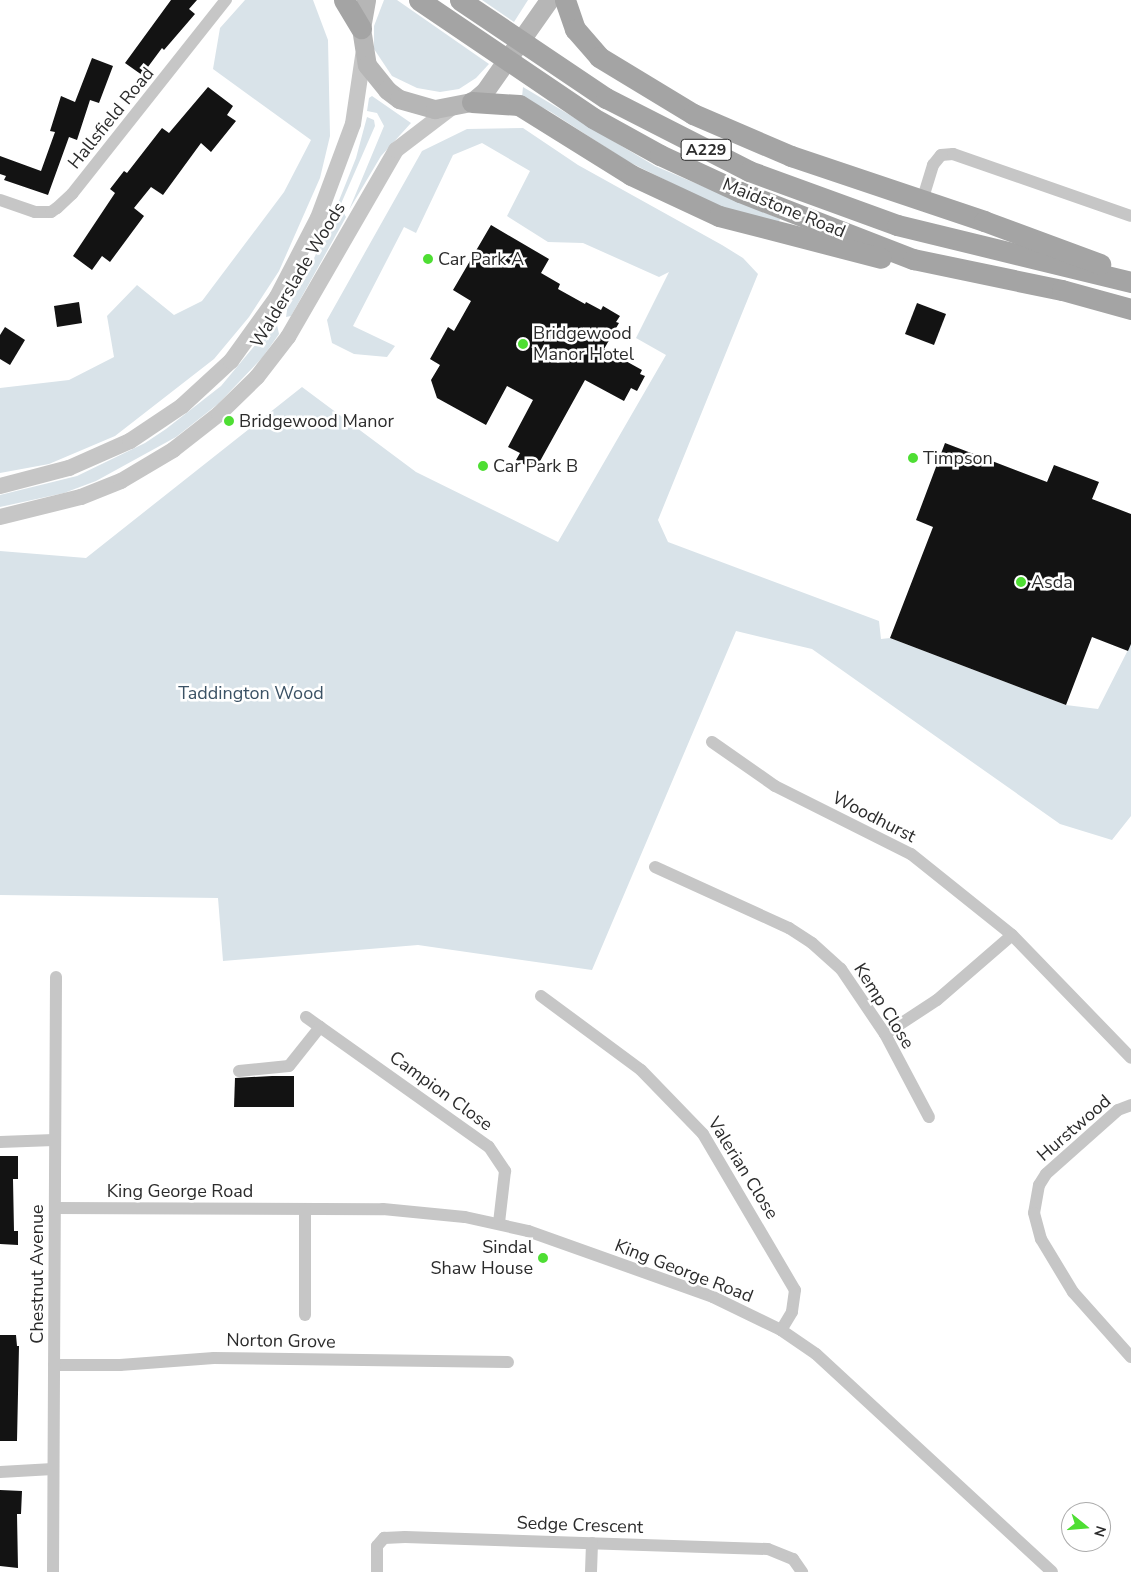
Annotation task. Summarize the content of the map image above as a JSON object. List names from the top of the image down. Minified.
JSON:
{"streets":{"main road":["A229","Maidstone Road"],"street":["Hallsfield Road","Walderslade Woods","Woodhurst","Kemp Close","Campion Close","Hurstwood","Valerian Close","King George Road","Chestnut Avenue","Norton Grove","Sedge Crescent"]},"crossings":[["Campion Close","King George Road"],["Valerian Close","King George Road"],["King George Road","Chestnut Avenue"],["Chestnut Avenue","Norton Grove"]],"parks":["Taddington Wood"],"places":["Car Park A","Bridgewood Manor Hotel","Bridgewood Manor","Timpson","Car Park B","Asda","Sindal Shaw House"],"north":"right"}
